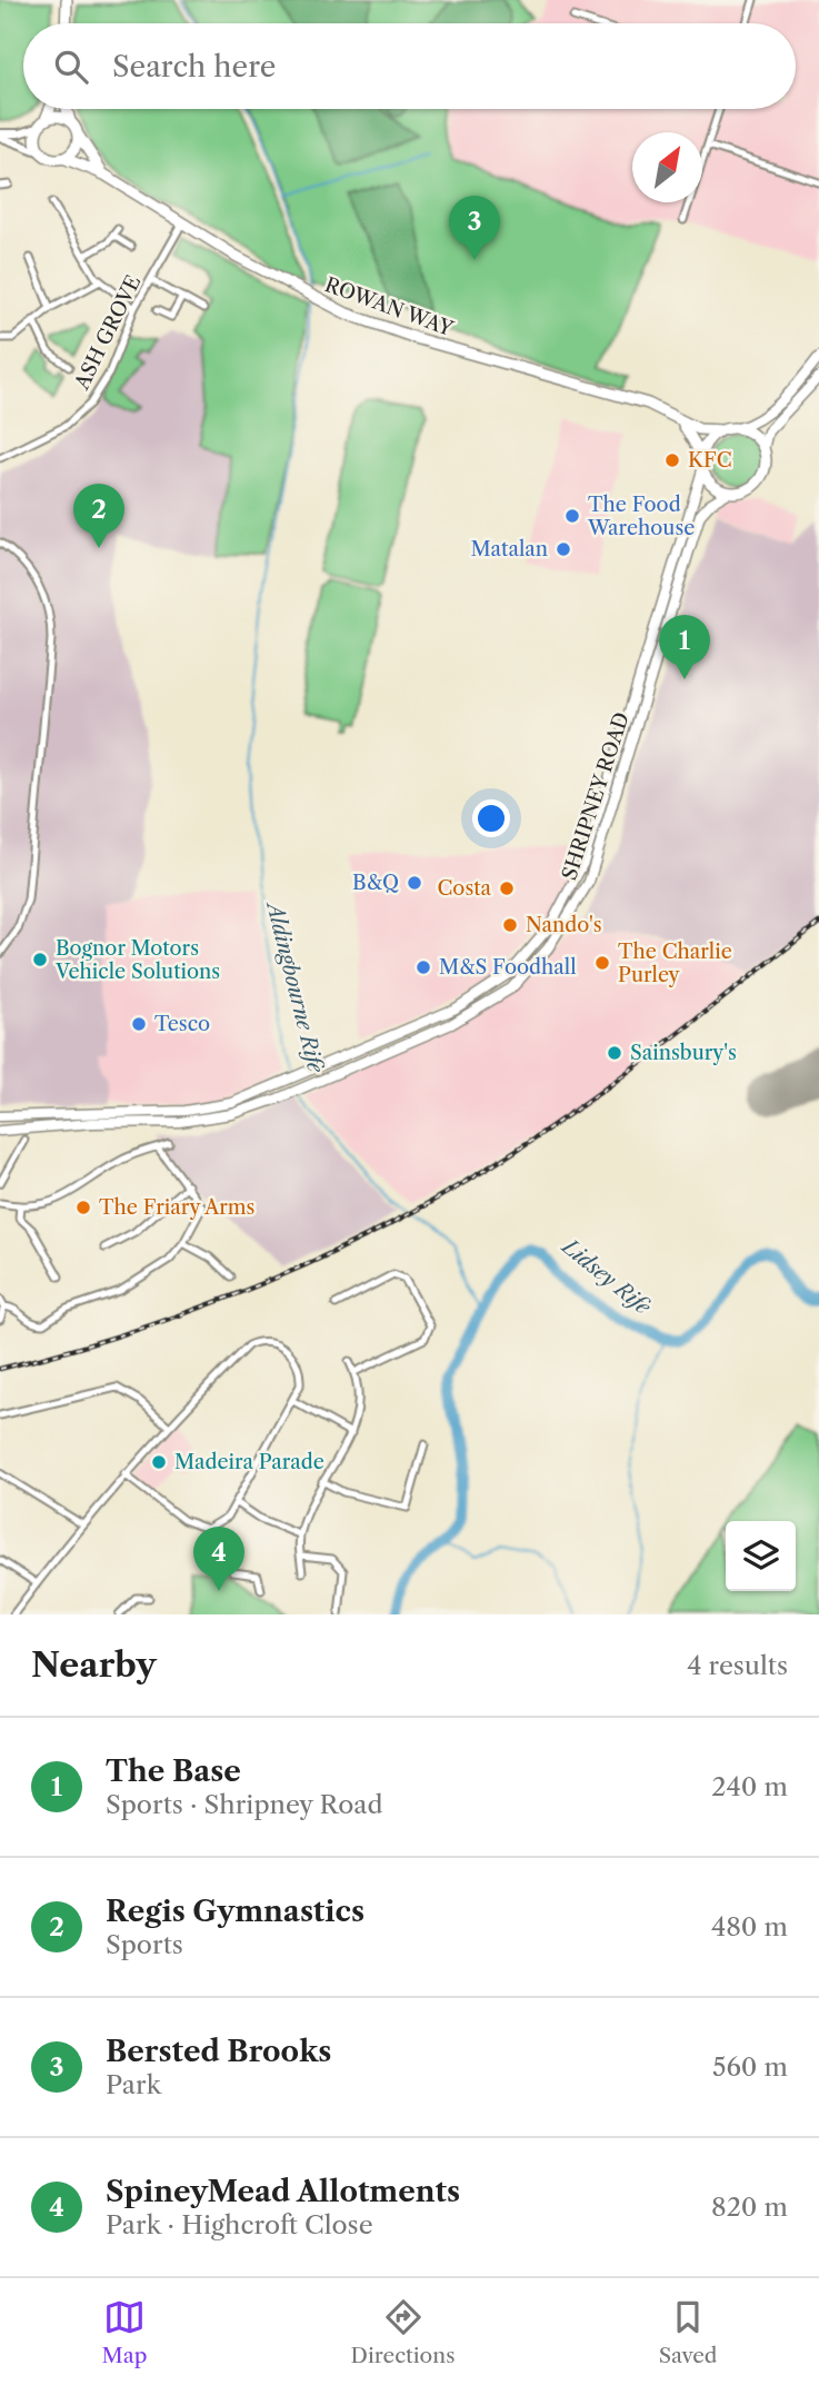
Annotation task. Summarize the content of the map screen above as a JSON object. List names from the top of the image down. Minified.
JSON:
{"streets":{"highway":["ROWAN WAY"],"main road":["SHRIPNEY ROAD"],"street":["ASH GROVE"]},"crossings":[["ROWAN WAY","ASH GROVE"],["ROWAN WAY","SHRIPNEY ROAD"]],"water":["Aldingbourne Rife","Lidsey Rife"],"places":["KFC","The Food Warehouse","Matalan","B&Q","Costa","Nando's","Bognor Motors Vehicle Solutions","The Charlie Purley","M&S Foodhall","Tesco","Sainsbury's","The Friary Arms","Madeira Parade"],"north":"top right","page":{"search":"Search here","pins":["3","2","1","4"],"heading":["Nearby","4 results"],"list":[{"mark":"1","name":"The Base","note":"Sports · Shripney Road","value":"240 m"},{"mark":"2","name":"Regis Gymnastics","note":"Sports","value":"480 m"},{"mark":"3","name":"Bersted Brooks","note":"Park","value":"560 m"},{"mark":"4","name":"SpineyMead Allotments","note":"Park · Highcroft Close","value":"820 m"}],"nav":["Map","Directions","Saved"]}}
